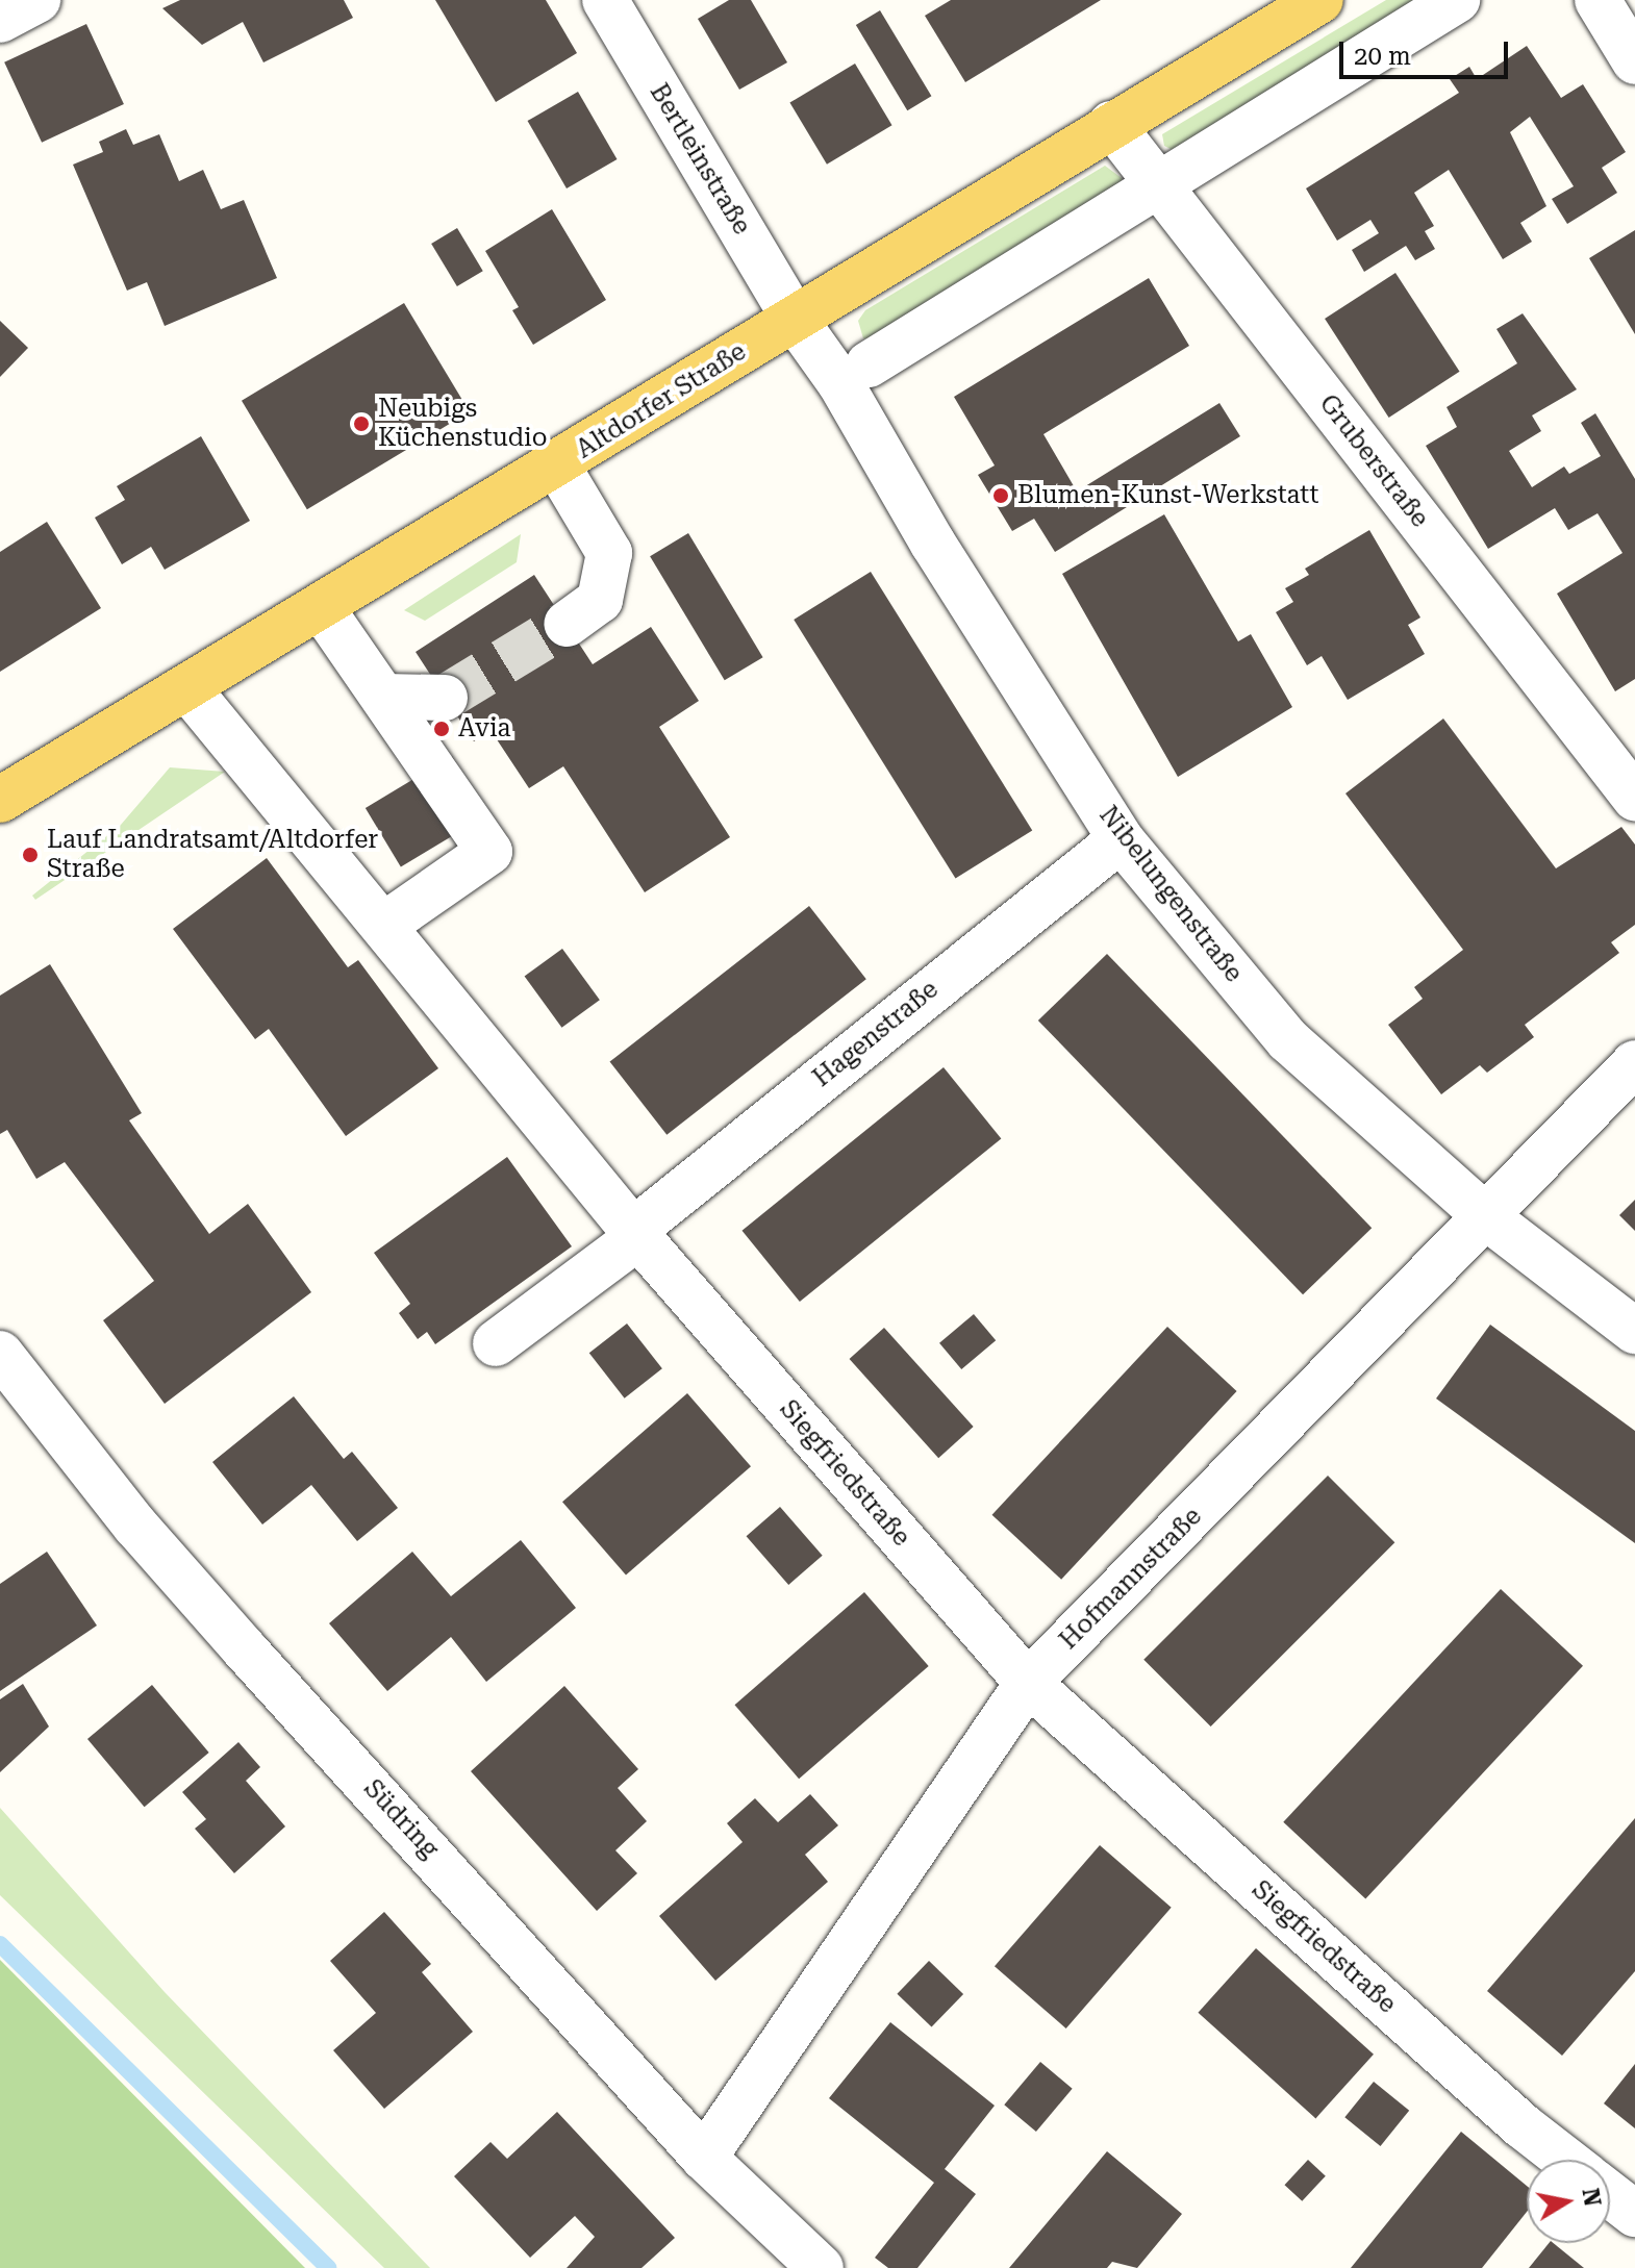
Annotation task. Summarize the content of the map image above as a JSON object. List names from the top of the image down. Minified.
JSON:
{"streets":{"main road":["Altdorfer Straße"],"street":["Bertleinstraße","Gruberstraße","Nibelungenstraße","Hagenstraße","Siegfriedstraße","Hofmannstraße","Südring"]},"crossings":[["Bertleinstraße","Altdorfer Straße"],["Bertleinstraße","Nibelungenstraße"],["Altdorfer Straße","Gruberstraße"],["Altdorfer Straße","Nibelungenstraße"],["Altdorfer Straße","Siegfriedstraße"],["Nibelungenstraße","Hagenstraße"],["Nibelungenstraße","Hofmannstraße"],["Hagenstraße","Siegfriedstraße"],["Siegfriedstraße","Hofmannstraße"],["Hofmannstraße","Südring"]],"places":["Neubigs Küchenstudio","Blumen-Kunst-Werkstatt","Avia","Lauf Landratsamt/Altdorfer Straße"],"scale_bar":"20 m","north":"right"}
